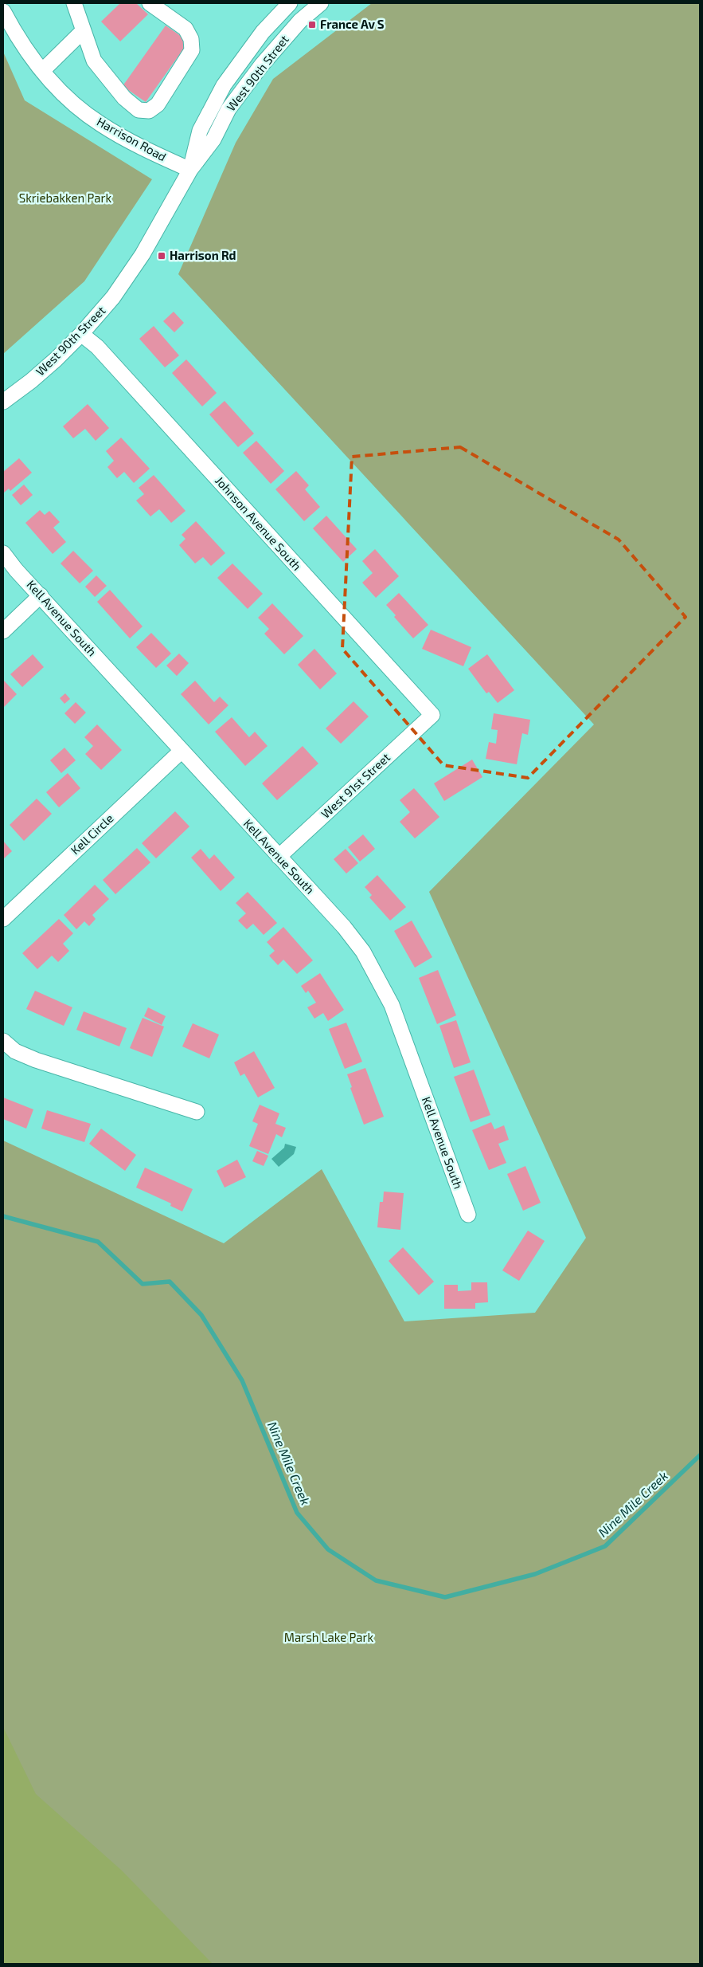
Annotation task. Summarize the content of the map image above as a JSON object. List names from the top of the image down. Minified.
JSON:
{"streets":{"street":["West 90th Street","Harrison Road","Johnson Avenue South","Kell Avenue South","West 91st Street","Kell Circle"]},"crossings":[["West 90th Street","Harrison Road"],["West 90th Street","Johnson Avenue South"],["Johnson Avenue South","West 91st Street"],["Kell Avenue South","West 91st Street"],["Kell Avenue South","Kell Circle"]],"water":["Nine Mile Creek"],"parks":["Skriebakken Park","Marsh Lake Park"],"places":{"transit":["France Av S","Harrison Rd"]}}
